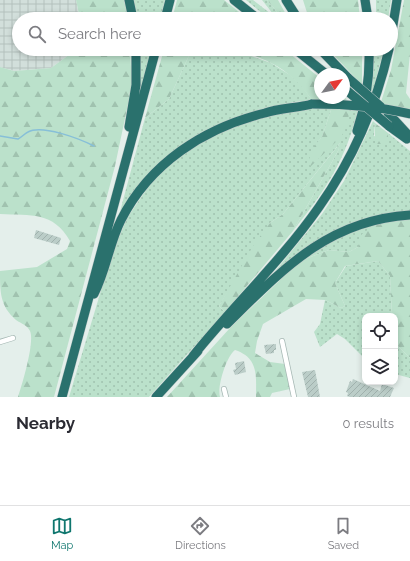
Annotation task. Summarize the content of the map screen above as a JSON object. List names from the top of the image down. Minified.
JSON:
{"north":"top right","page":{"search":"Search here","heading":["Nearby","0 results"],"nav":["Map","Directions","Saved"]}}
